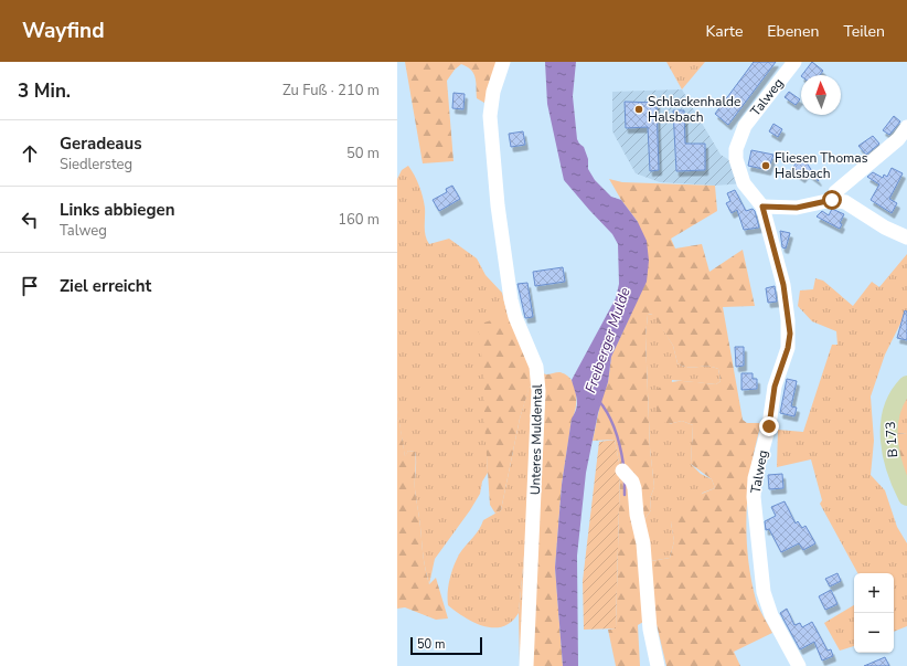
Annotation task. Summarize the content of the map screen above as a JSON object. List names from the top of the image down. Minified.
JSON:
{"streets":{"main road":["B 173"],"street":["Talweg","Unteres Muldental"]},"water":["Freiberger Mulde"],"places":["Schlackenhalde Halsbach","Fliesen Thomas Halsbach"],"scale_bar":"50 m","north":"top","page":{"header":"Wayfind","nav":["Karte","Ebenen","Teilen"],"heading":["3 Min.","Zu Fuß · 210 m"],"list":[["Geradeaus","Siedlersteg","50 m"],["Links abbiegen","Talweg","160 m"],"Ziel erreicht"],"map_buttons":["+","−"],"scale":"50 m"}}
